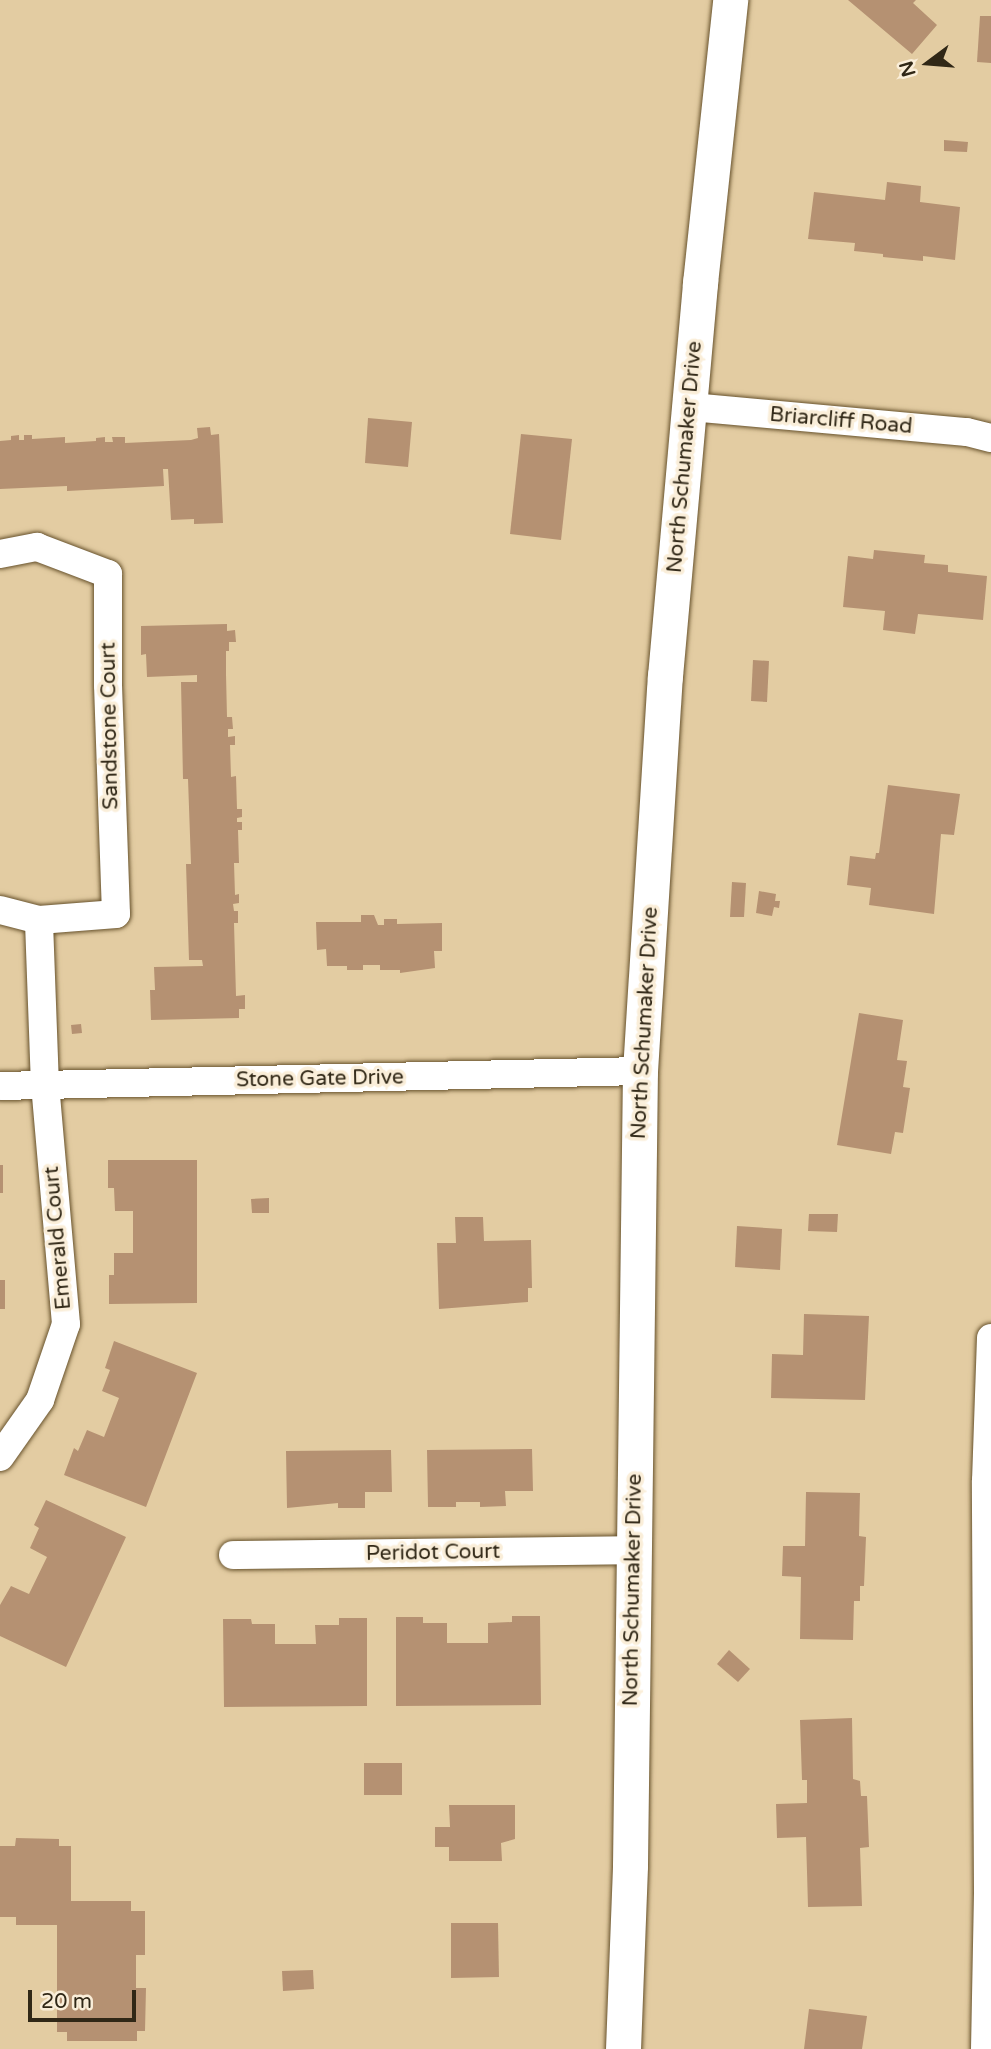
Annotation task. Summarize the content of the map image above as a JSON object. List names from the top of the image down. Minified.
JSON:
{"streets":{"street":["Briarcliff Road","North Schumaker Drive","Sandstone Court","Stone Gate Drive","Emerald Court","Peridot Court"]},"crossings":[["Briarcliff Road","North Schumaker Drive"],["North Schumaker Drive","Stone Gate Drive"],["North Schumaker Drive","Peridot Court"],["Stone Gate Drive","Emerald Court"]],"scale_bar":"20 m","north":"left"}
